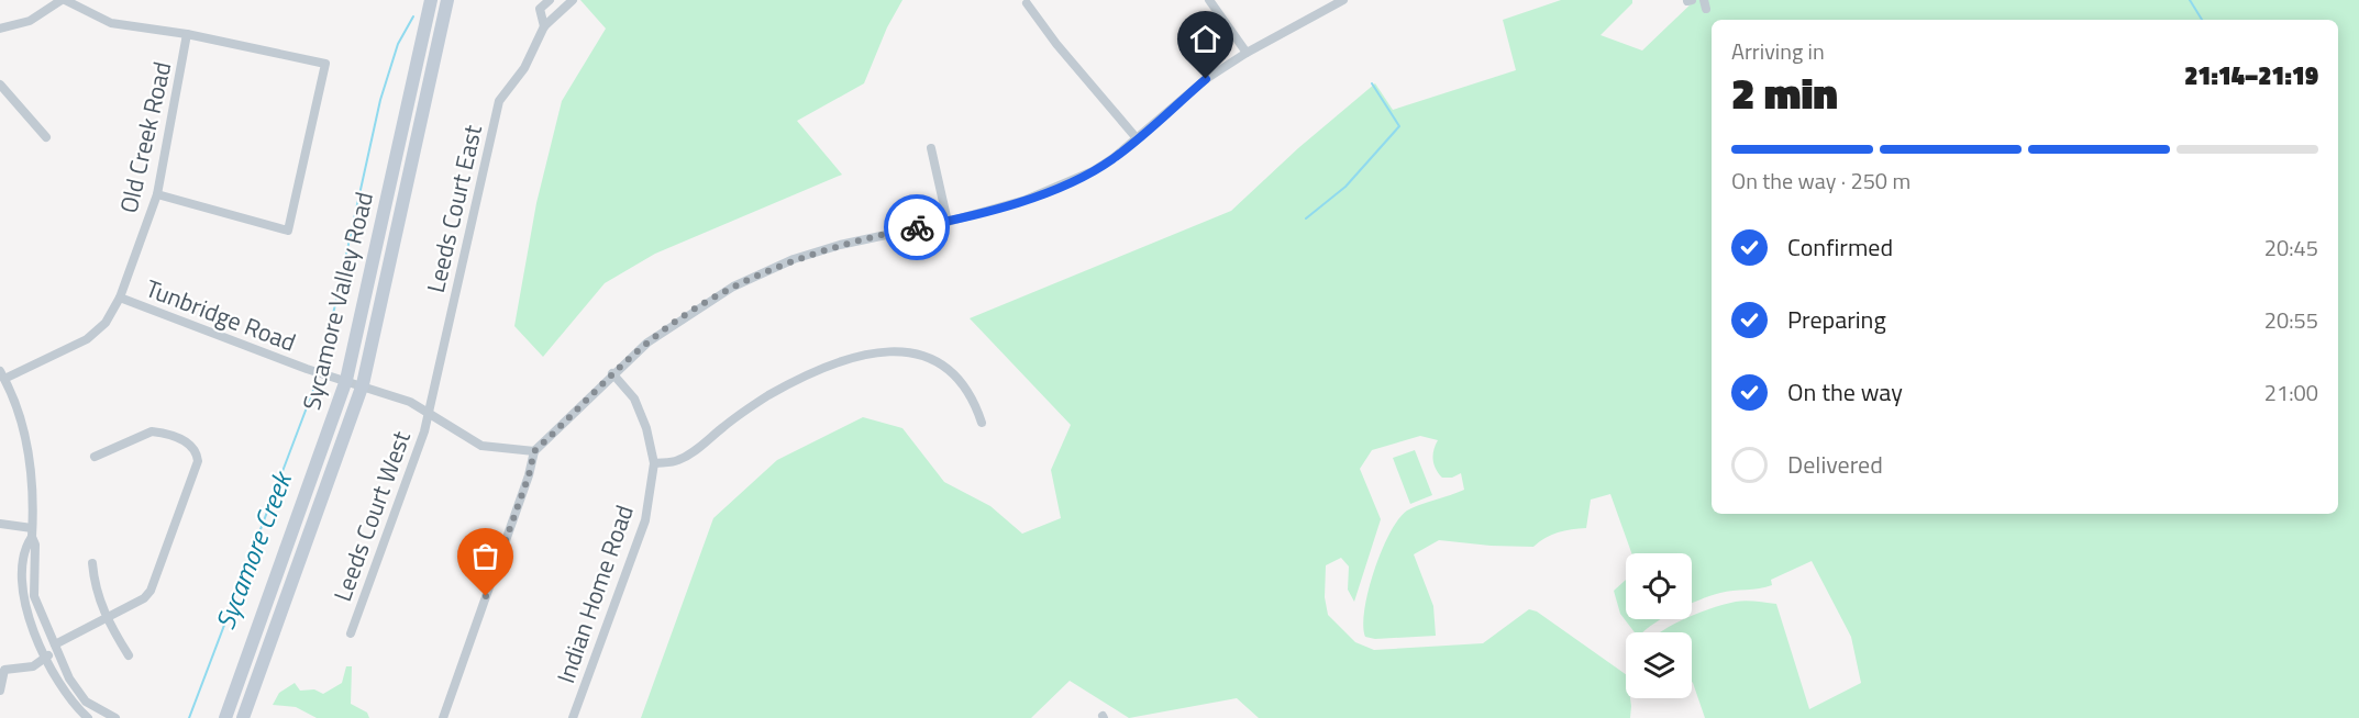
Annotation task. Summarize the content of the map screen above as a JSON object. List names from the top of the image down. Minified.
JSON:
{"streets":{"main road":["Sycamore Valley Road"],"street":["Old Creek Road","Leeds Court East","Tunbridge Road","Leeds Court West","Indian Home Road"]},"crossings":[["Old Creek Road","Tunbridge Road"],["Leeds Court East","Tunbridge Road"],["Leeds Court East","Leeds Court West"],["Sycamore Valley Road","Tunbridge Road"],["Tunbridge Road","Leeds Court West"]],"water":["Sycamore Creek"],"page":{"heading":["2 min","Arriving in","21:14–21:19"],"bar":"On the way · 250 m","list":[["Confirmed","20:45"],["Preparing","20:55"],["On the way","21:00"],"Delivered"]}}
